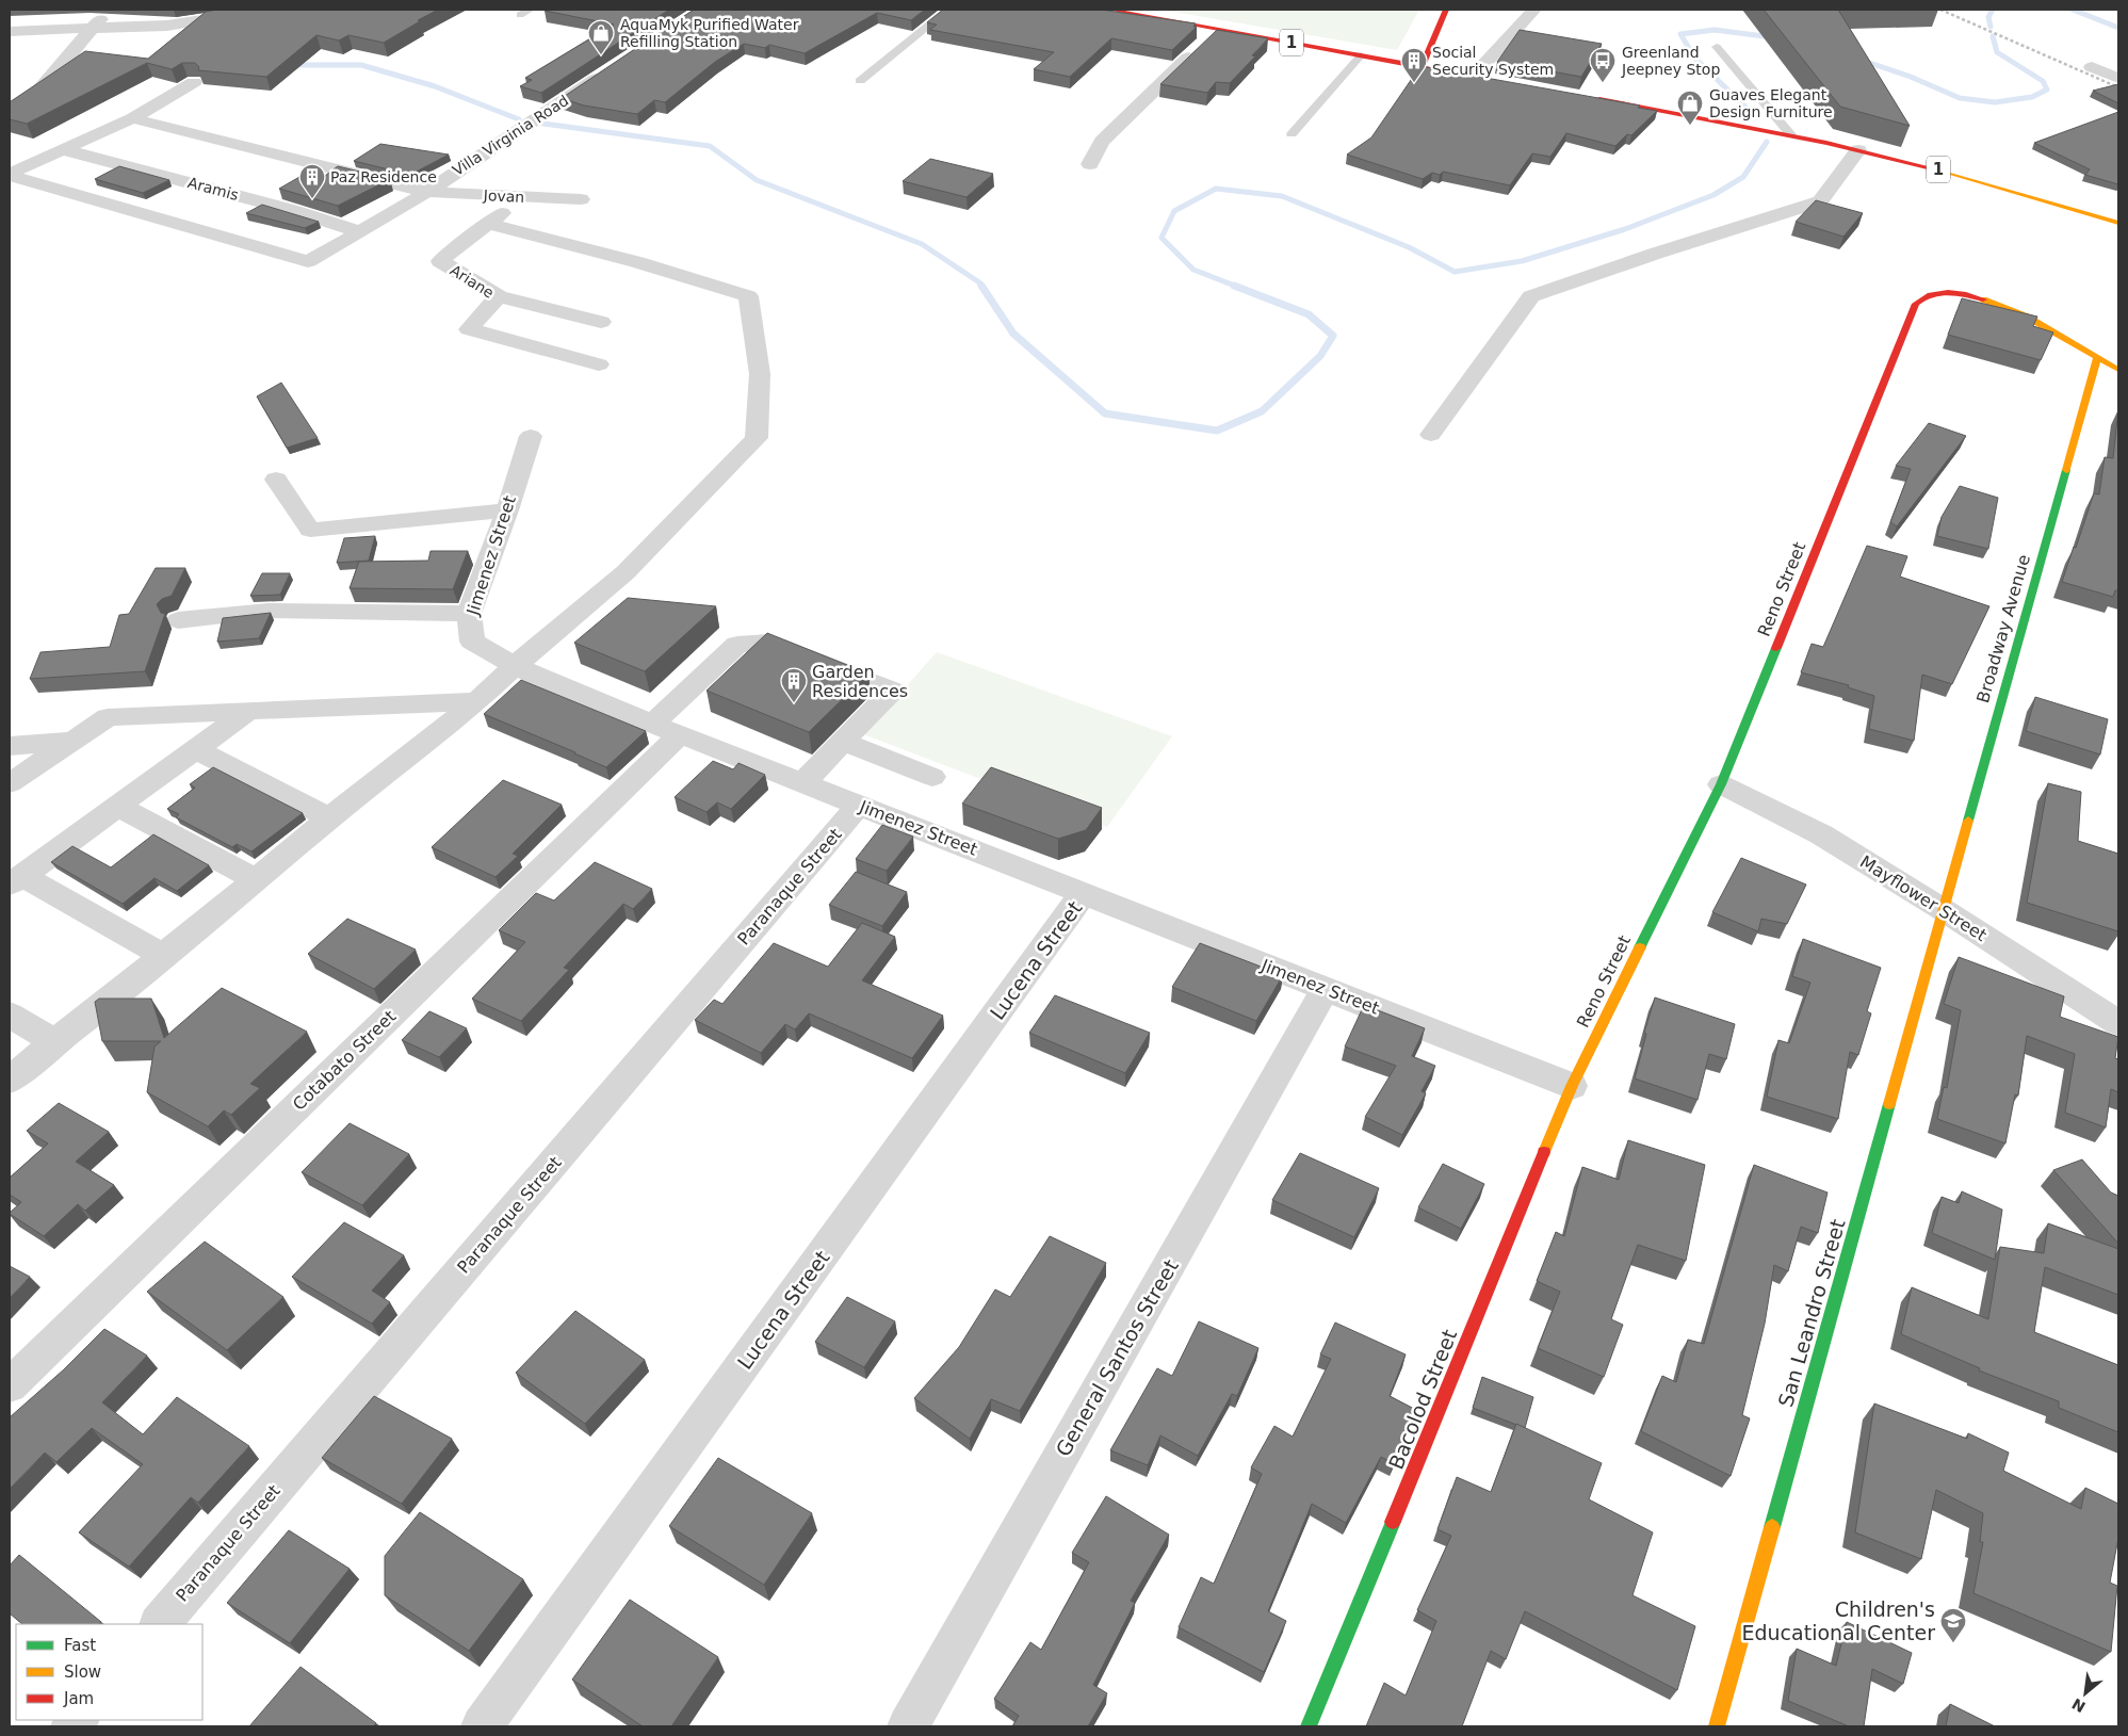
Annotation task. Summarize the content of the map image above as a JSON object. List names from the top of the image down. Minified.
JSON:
{"streets":{"street":["1","Villa Virginia Road","Aramis","Jovan","Ariane","Jimenez Street","Reno Street","Broadway Avenue","Paranaque Street","Mayflower Street","Lucena Street","Cotabato Street","San Leandro Street","General Santos Street","Bacolod Street"]},"crossings":[["Villa Virginia Road","Aramis"],["Villa Virginia Road","Jovan"],["Jovan","Ariane"],["Jimenez Street","Reno Street"],["Jimenez Street","Paranaque Street"],["Jimenez Street","Lucena Street"],["Jimenez Street","Cotabato Street"],["Jimenez Street","General Santos Street"],["Jimenez Street","Bacolod Street"],["Reno Street","Broadway Avenue"],["Reno Street","Mayflower Street"],["Reno Street","Bacolod Street"],["Broadway Avenue","Mayflower Street"],["Broadway Avenue","San Leandro Street"],["Mayflower Street","San Leandro Street"]],"places":{"shop":["AquaMyk Purified Water Refilling Station","Guaves Elegant Design Furniture"],"building":["Social Security System","Paz Residence","Garden Residences"],"bus stop":["Greenland Jeepney Stop"],"school or university":["Children's Educational Center"]},"legend":["Fast","Slow","Jam"],"north":"bottom left"}
